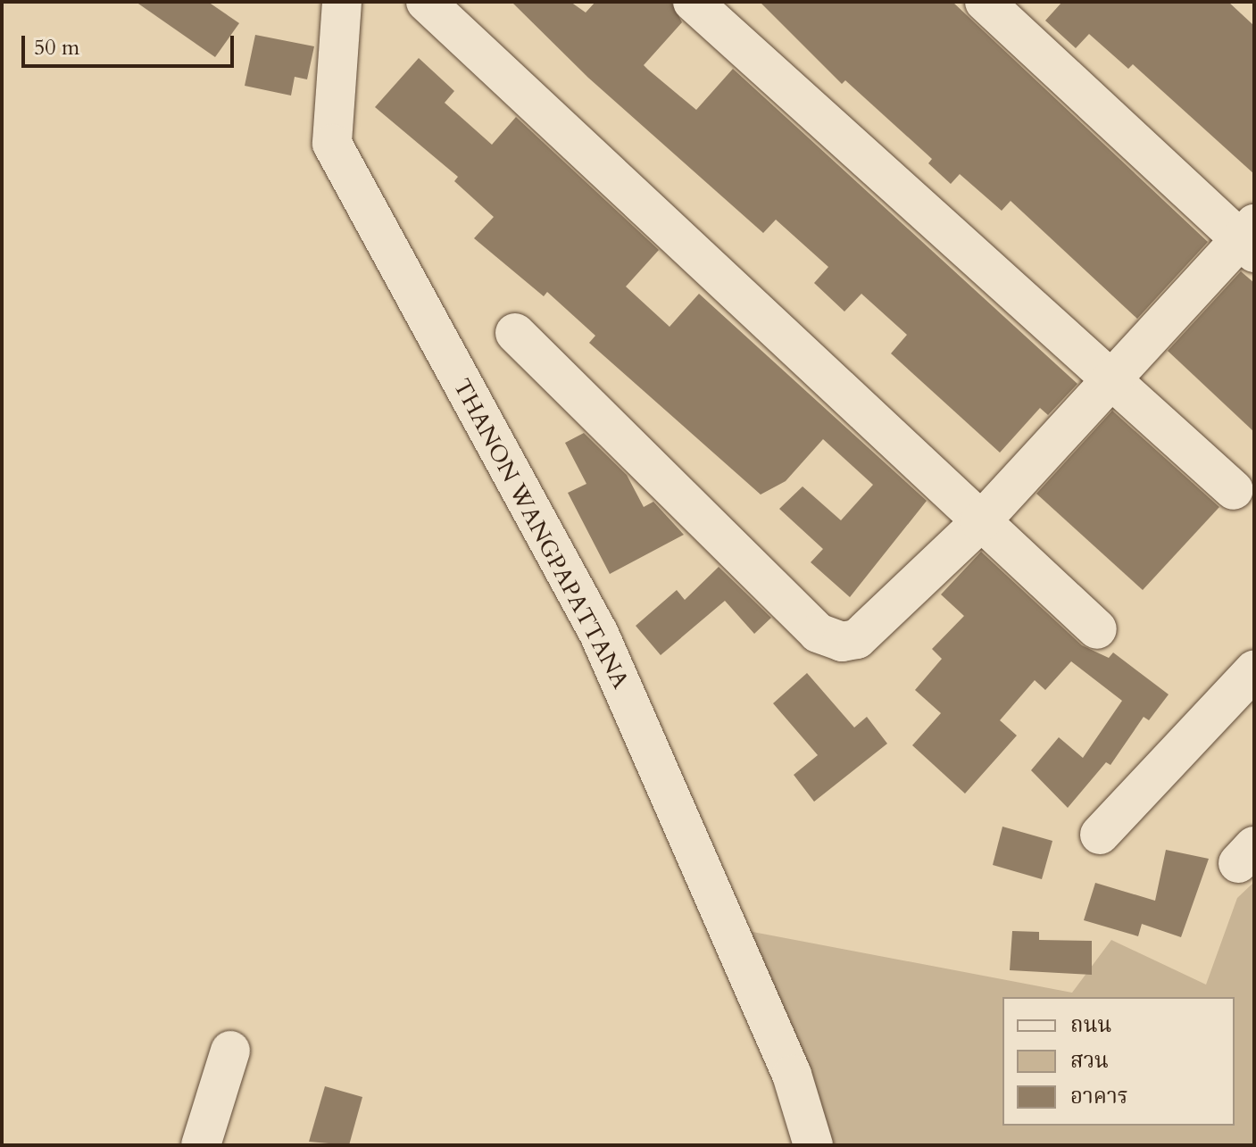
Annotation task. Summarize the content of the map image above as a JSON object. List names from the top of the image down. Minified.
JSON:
{"streets":{"street":["THANON WANGPAPATTANA"]},"legend":["ถนน","สวน","อาคาร"],"scale_bar":"50 m"}
